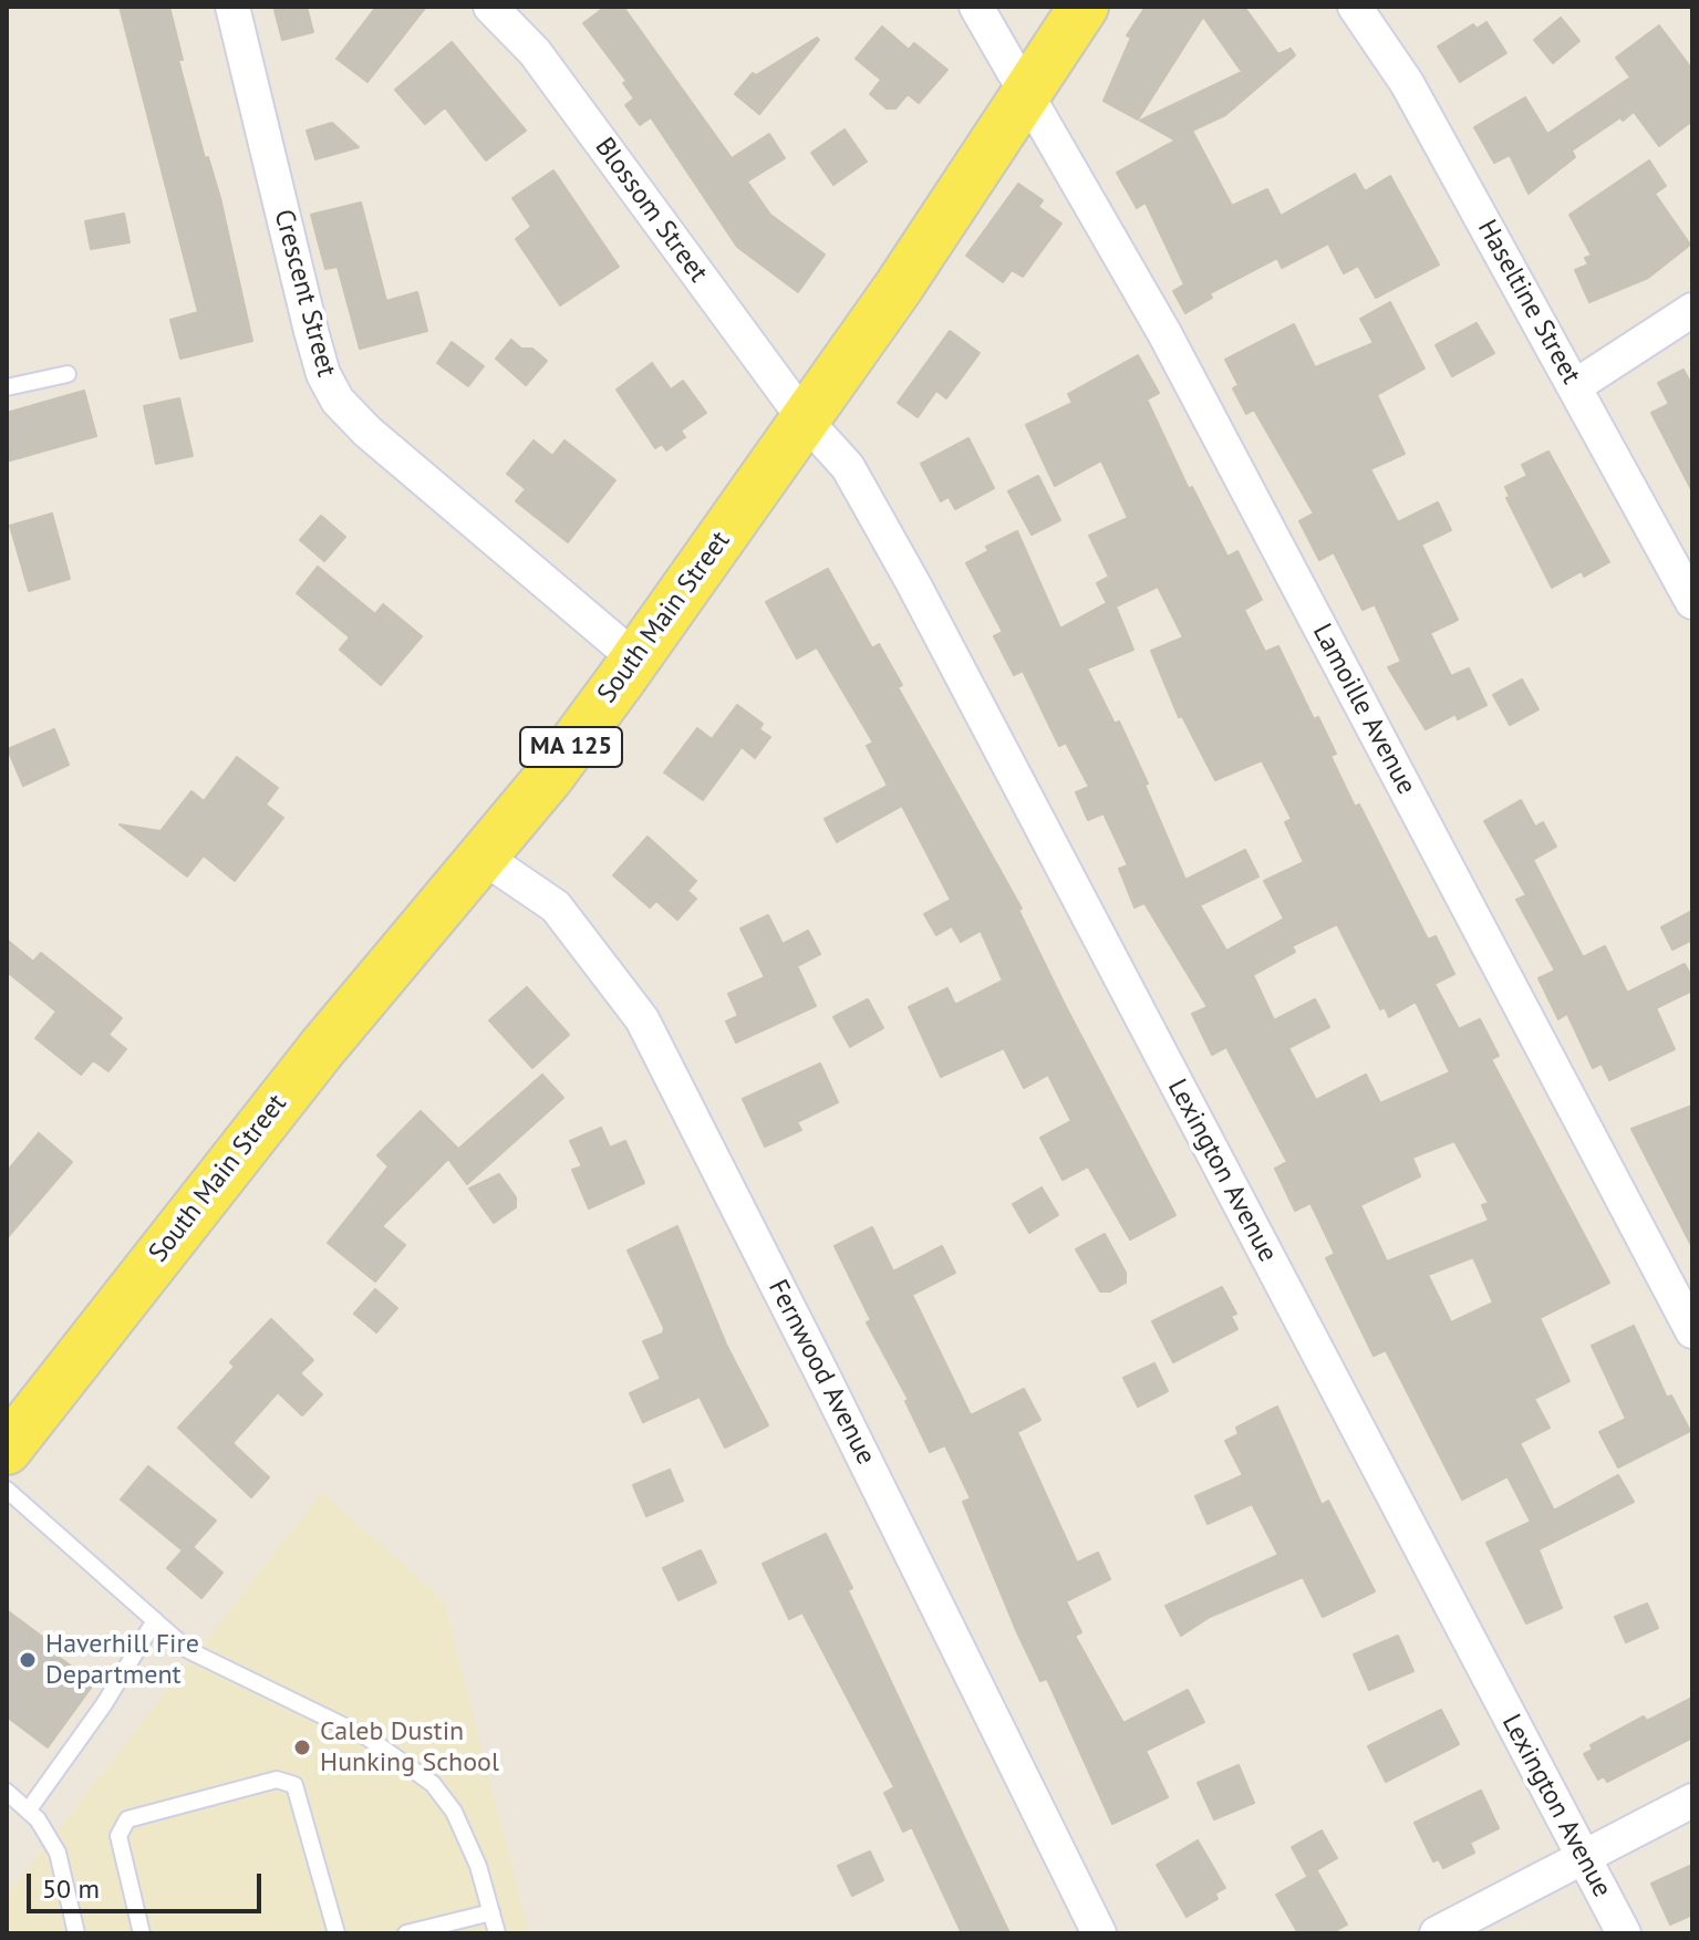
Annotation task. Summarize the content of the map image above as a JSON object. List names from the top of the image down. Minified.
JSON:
{"streets":{"main road":["South Main Street","MA 125"],"street":["Blossom Street","Crescent Street","Haseltine Street","Lamoille Avenue","Lexington Avenue","Fernwood Avenue"]},"crossings":[["Blossom Street","South Main Street"],["Blossom Street","Lexington Avenue"],["Crescent Street","South Main Street"],["South Main Street","Lamoille Avenue"],["South Main Street","Lexington Avenue"],["South Main Street","Fernwood Avenue"]],"places":["Haverhill Fire Department","Caleb Dustin Hunking School"],"scale_bar":"50 m"}
